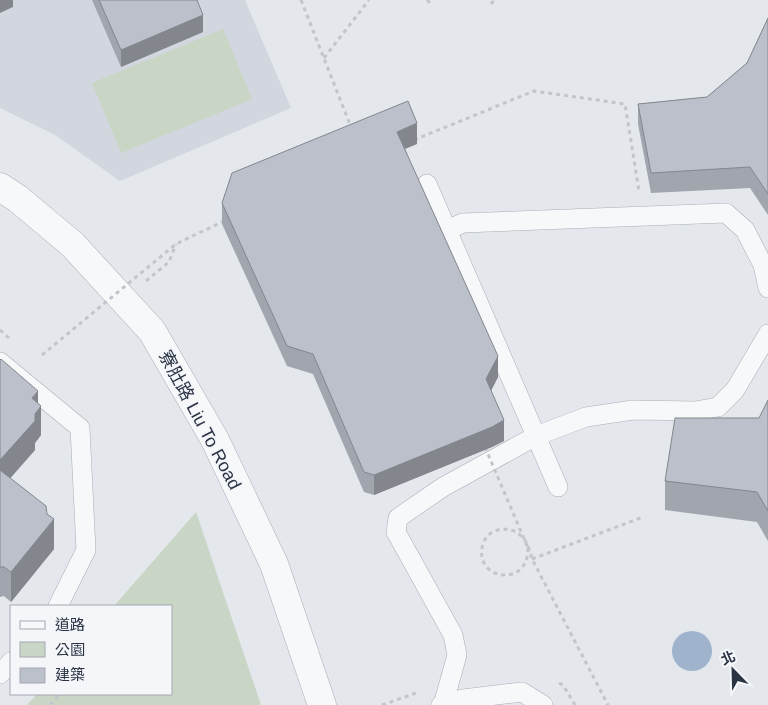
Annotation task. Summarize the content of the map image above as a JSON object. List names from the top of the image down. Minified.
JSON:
{"streets":{"street":["寮肚路 Liu To Road"]},"legend":["道路","公園","建築"],"north":"top left"}
